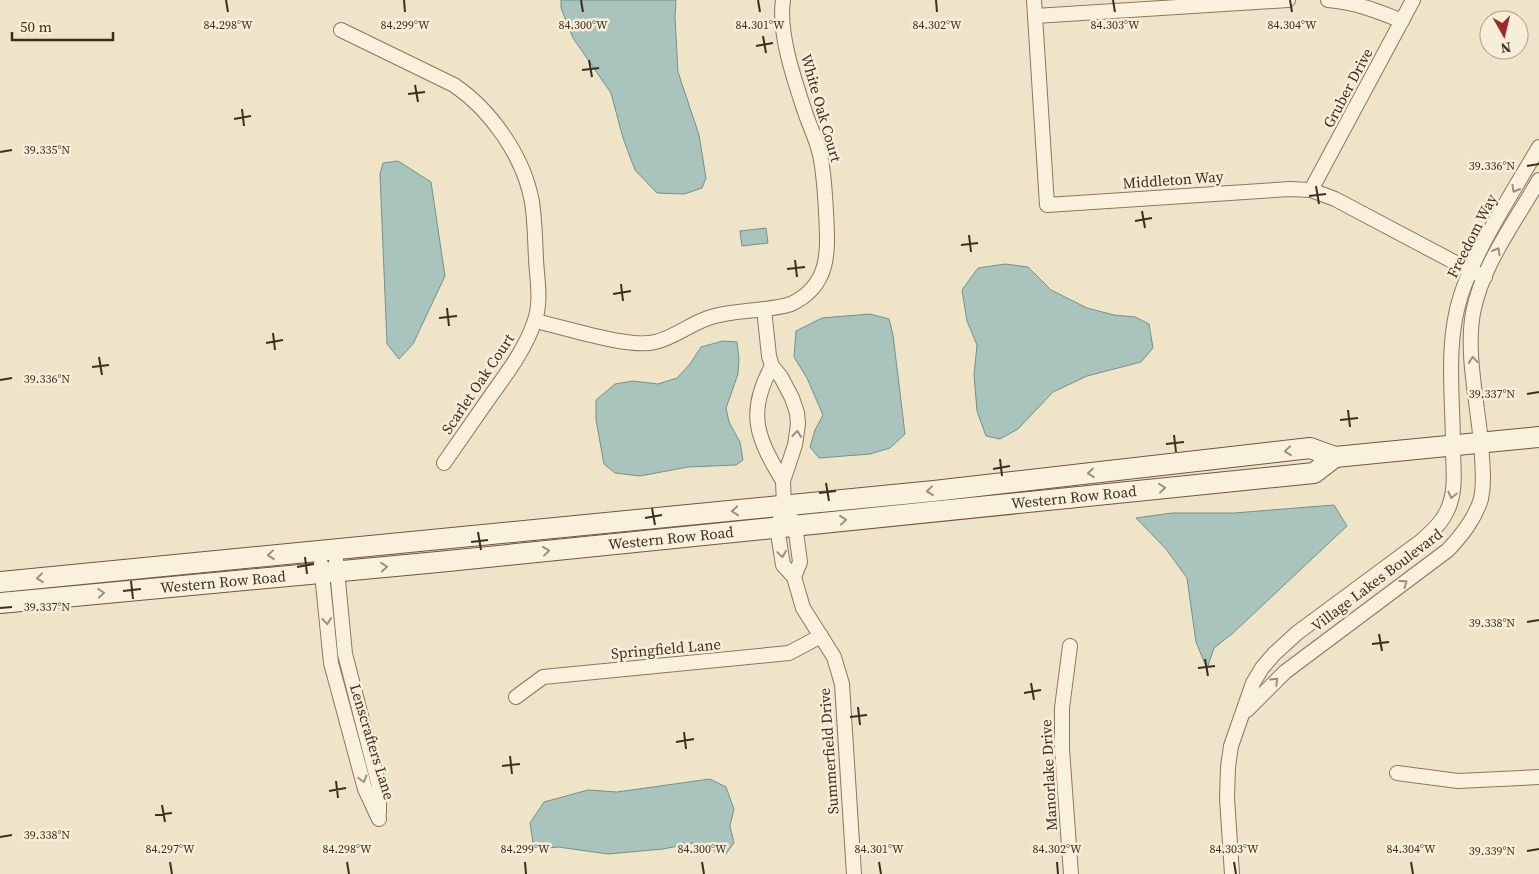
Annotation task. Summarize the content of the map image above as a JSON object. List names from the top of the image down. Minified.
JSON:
{"streets":{"street":["Gruber Drive","White Oak Court","Middleton Way","Freedom Way","Scarlet Oak Court","Western Row Road","Village Lakes Boulevard","Springfield Lane","Lenscrafters Lane","Summerfield Drive","Manorlake Drive"]},"crossings":[["Gruber Drive","Middleton Way"],["White Oak Court","Scarlet Oak Court"],["Middleton Way","Freedom Way"],["Freedom Way","Western Row Road"],["Freedom Way","Village Lakes Boulevard"],["Western Row Road","Village Lakes Boulevard"],["Western Row Road","Lenscrafters Lane"],["Western Row Road","Summerfield Drive"],["Springfield Lane","Summerfield Drive"]],"scale_bar":"50 m","north":"bottom","coordinates":["84.298°W","84.299°W","84.300°W","84.301°W","84.302°W","84.303°W","84.304°W","39.335°N","39.336°N","39.337°N","39.338°N","84.297°W","39.339°N"]}
